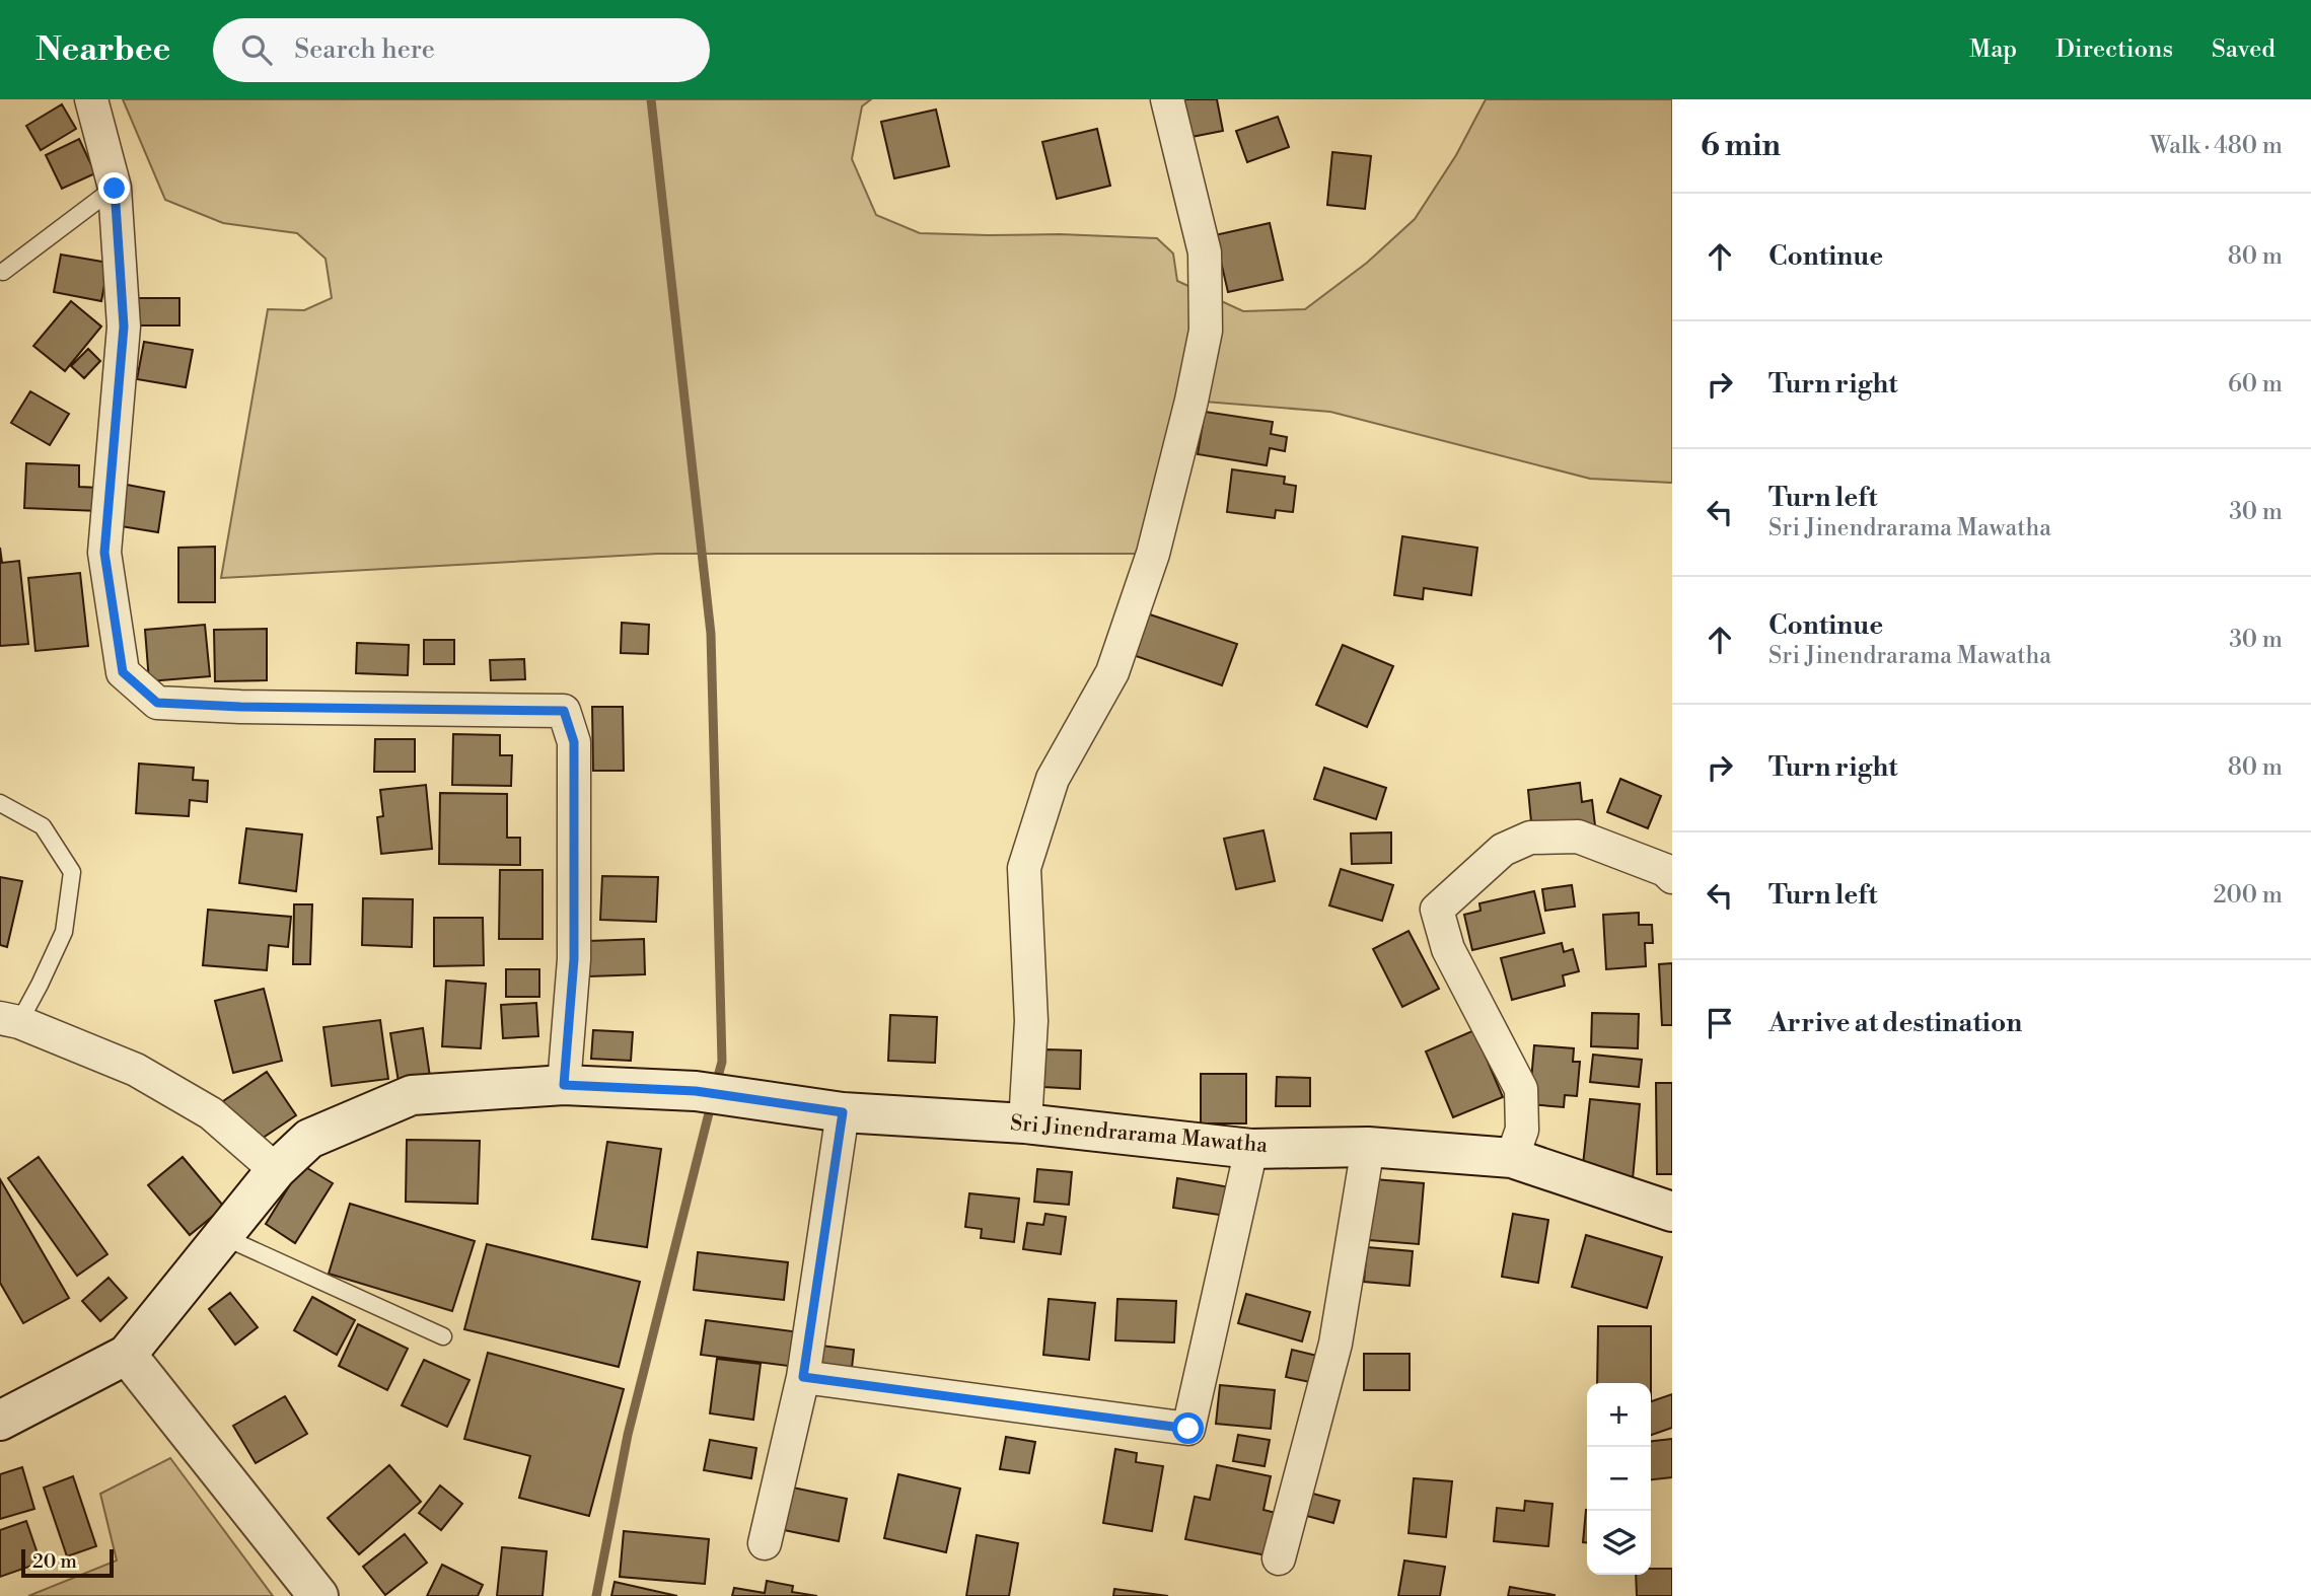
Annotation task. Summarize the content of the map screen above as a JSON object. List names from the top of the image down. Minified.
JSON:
{"streets":{"main road":["Sri Jinendrarama Mawatha"]},"scale_bar":"20 m","page":{"header":"Nearbee","search":"Search here","nav":["Map","Directions","Saved"],"heading":["6 min","Walk · 480 m"],"list":[["Continue","80 m"],["Turn right","60 m"],["Turn left","Sri Jinendrarama Mawatha","30 m"],["Continue","Sri Jinendrarama Mawatha","30 m"],["Turn right","80 m"],["Turn left","200 m"],"Arrive at destination"],"map_buttons":["+","−"],"scale":"20 m"}}
